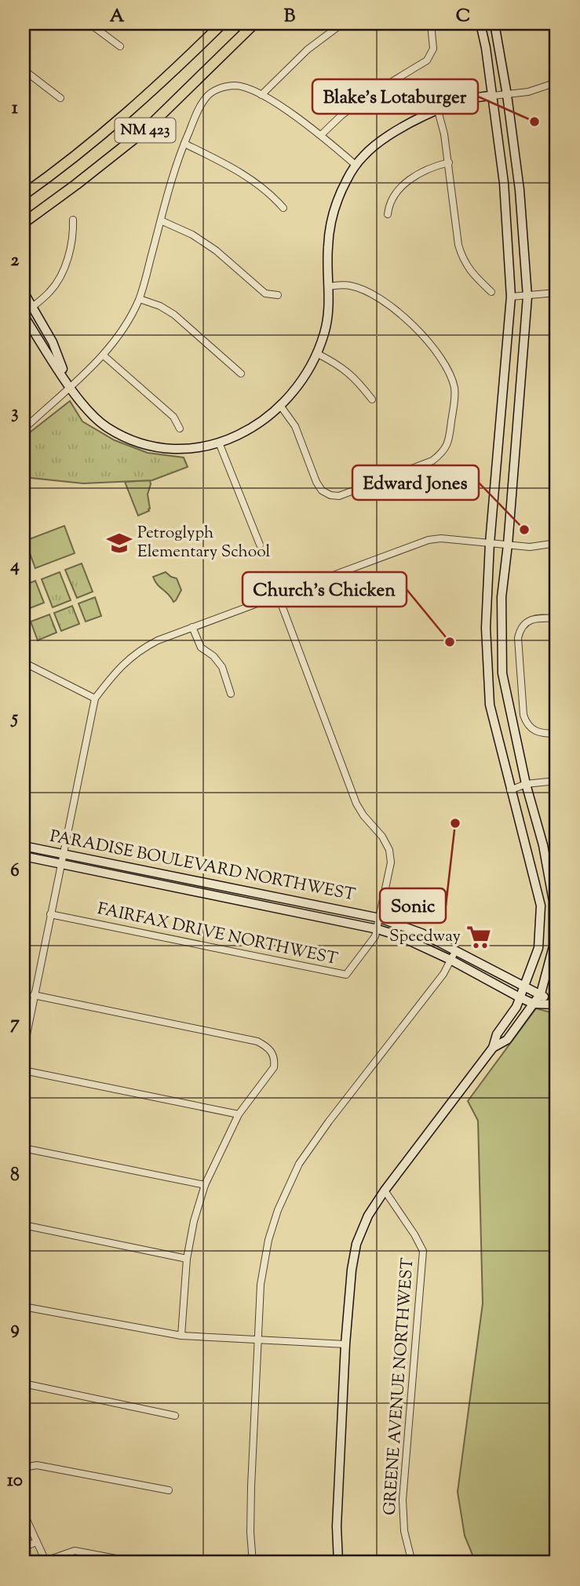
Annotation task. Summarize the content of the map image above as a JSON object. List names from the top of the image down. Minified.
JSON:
{"streets":{"main road":["NM 423","PARADISE BOULEVARD NORTHWEST"],"street":["FAIRFAX DRIVE NORTHWEST","GREENE AVENUE NORTHWEST"]},"crossings":[["PARADISE BOULEVARD NORTHWEST","FAIRFAX DRIVE NORTHWEST"]],"places":{"other":["Blake's Lotaburger","Edward Jones","Church's Chicken","Sonic"],"school or university":["Petroglyph Elementary School"],"supermarket":["Speedway"]},"grid":{"columns":["A","B","C"],"rows":["1","2","3","4","5","6","7","8","9","10"]}}
